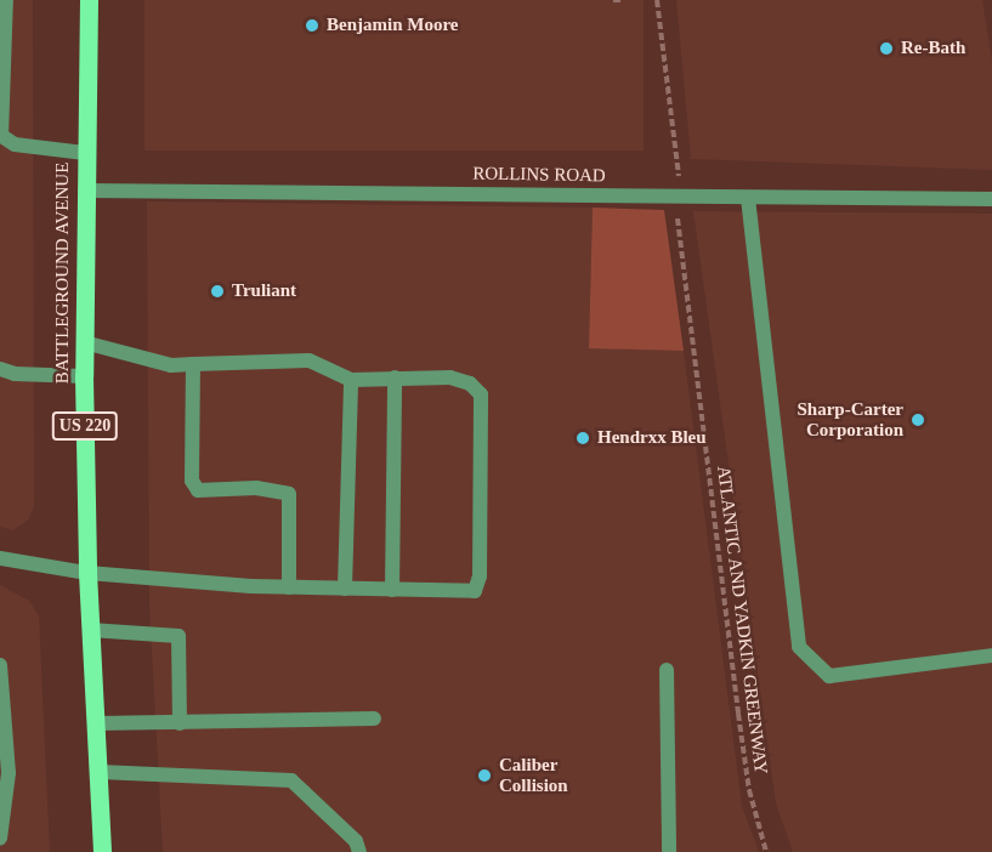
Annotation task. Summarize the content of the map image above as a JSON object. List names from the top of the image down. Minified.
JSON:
{"streets":{"main road":["BATTLEGROUND AVENUE","US 220"],"street":["ROLLINS ROAD"],"path":["ATLANTIC AND YADKIN GREENWAY"]},"crossings":[["ROLLINS ROAD","BATTLEGROUND AVENUE"]],"places":["Benjamin Moore","Re-Bath","Truliant","Sharp-Carter Corporation","Hendrxx Bleu","Caliber Collision"]}
